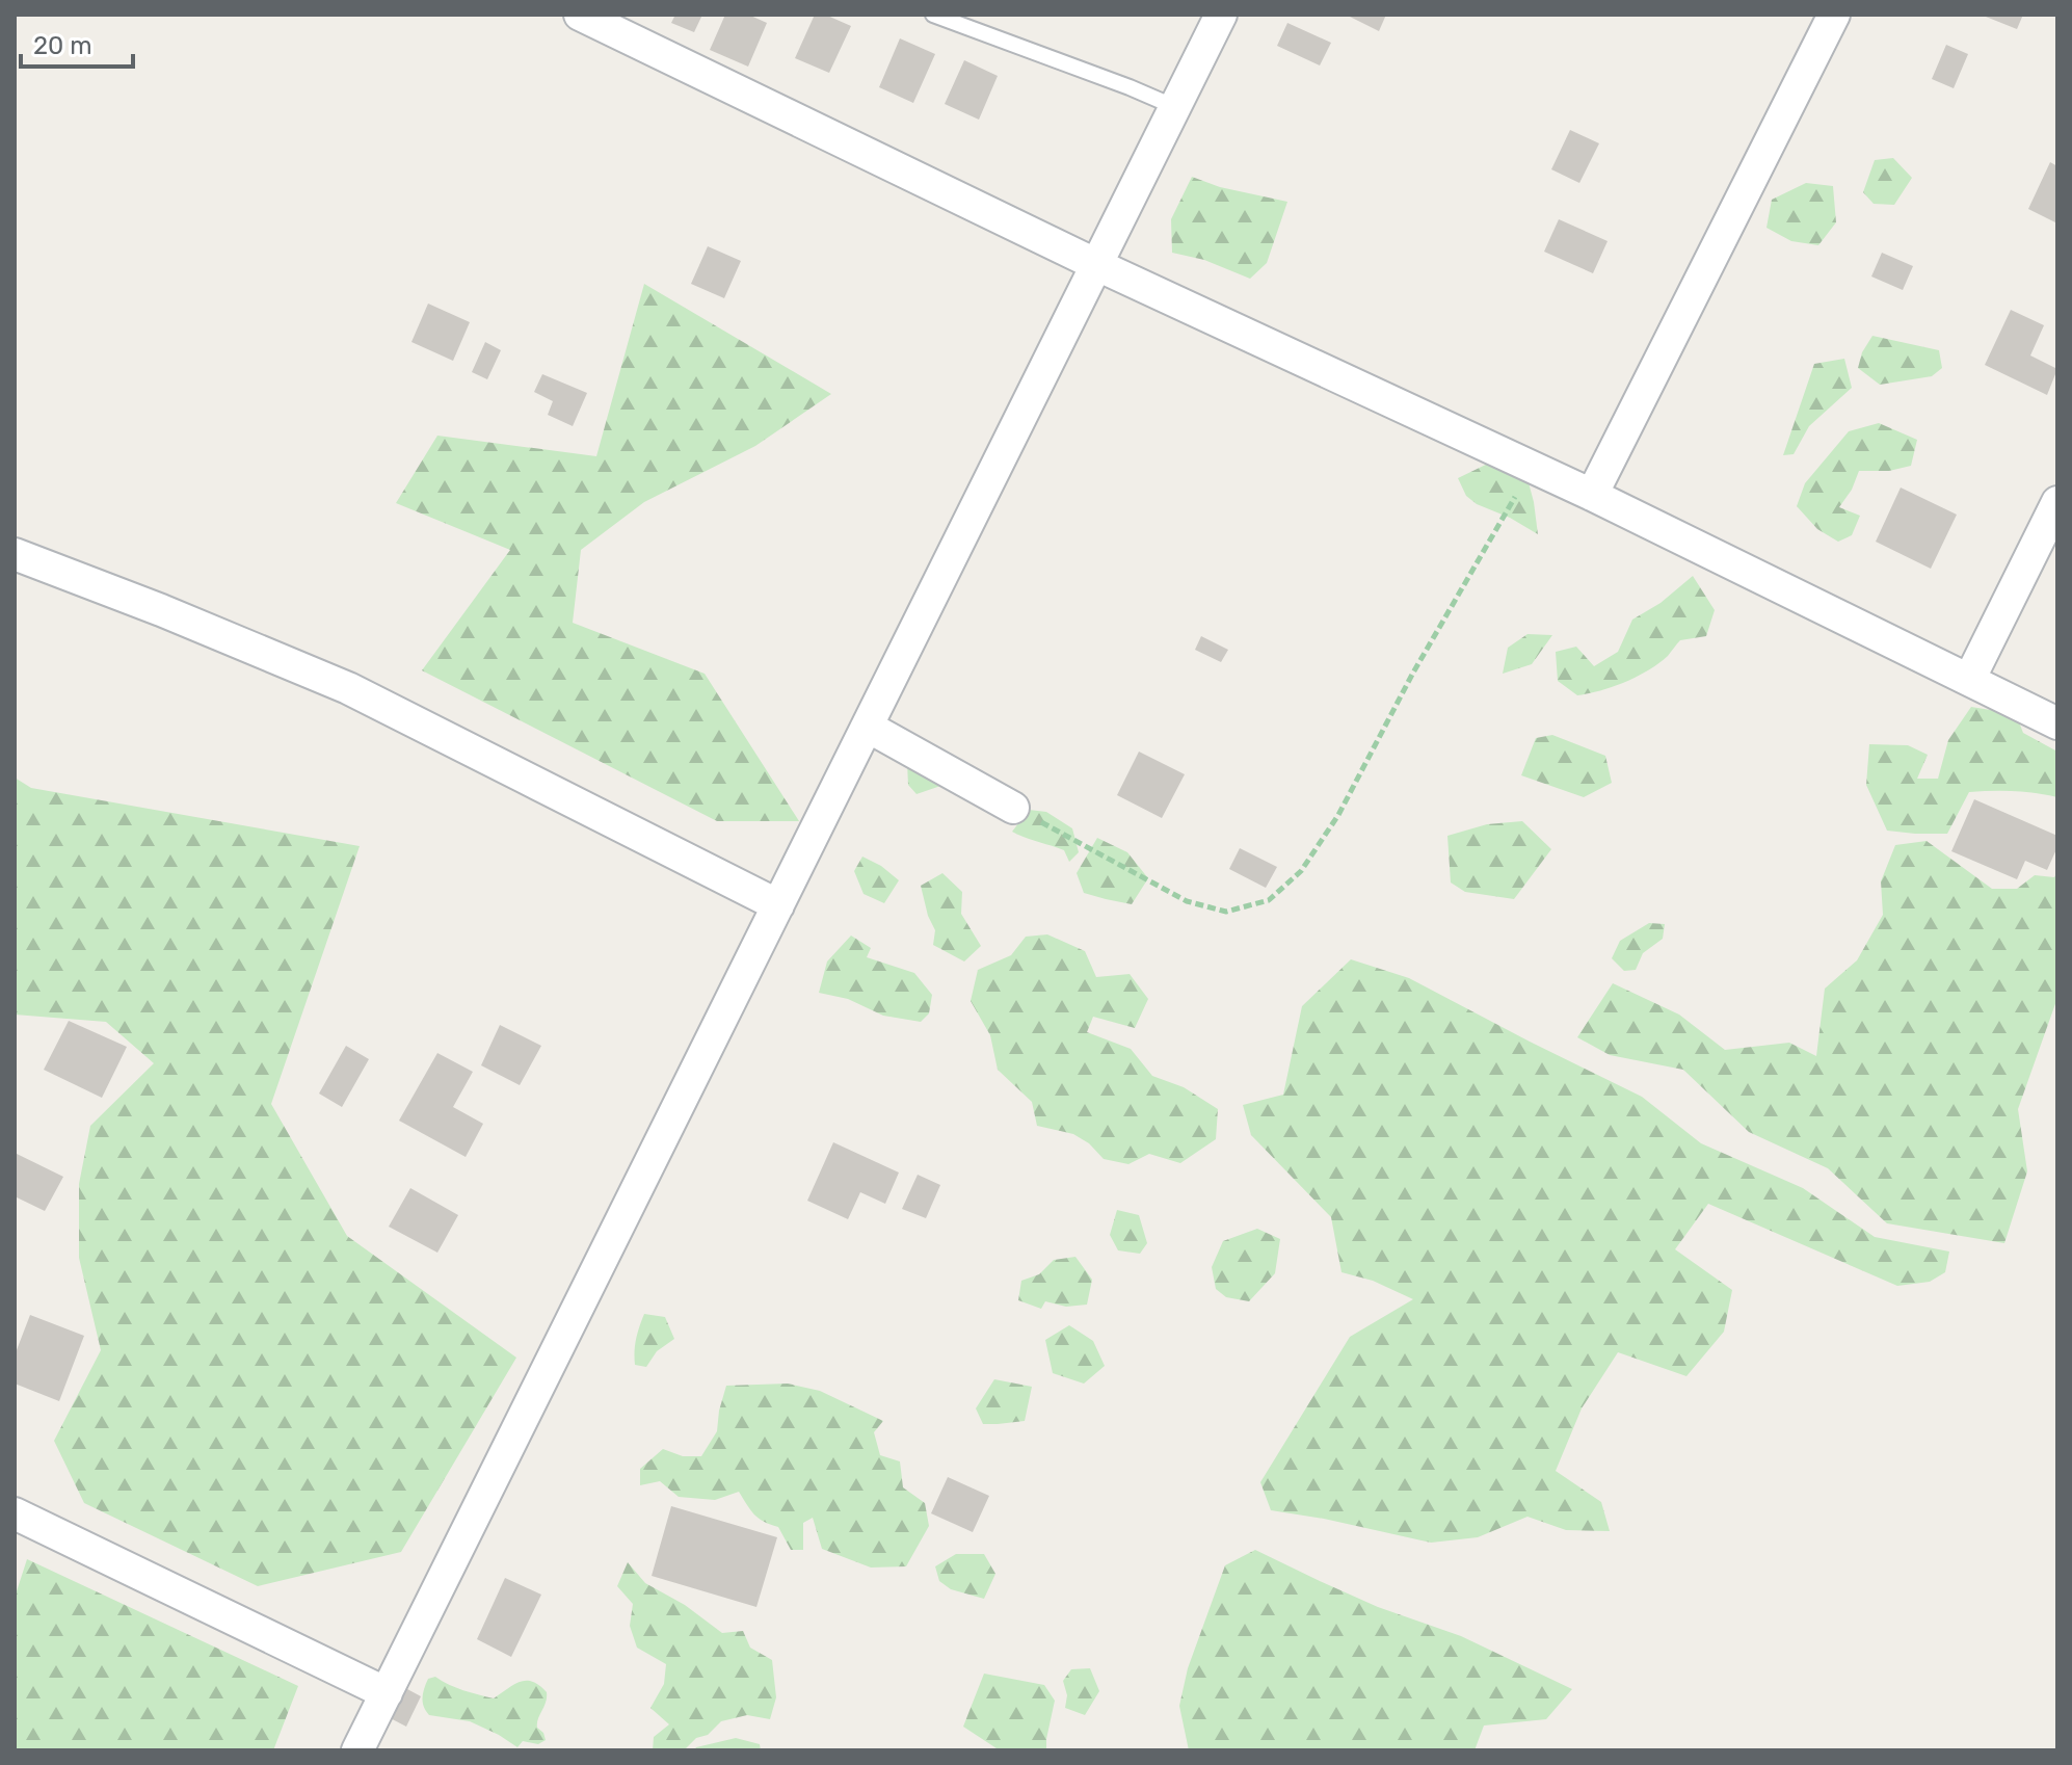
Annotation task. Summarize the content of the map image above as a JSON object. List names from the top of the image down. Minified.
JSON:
{"scale_bar":"20 m"}
